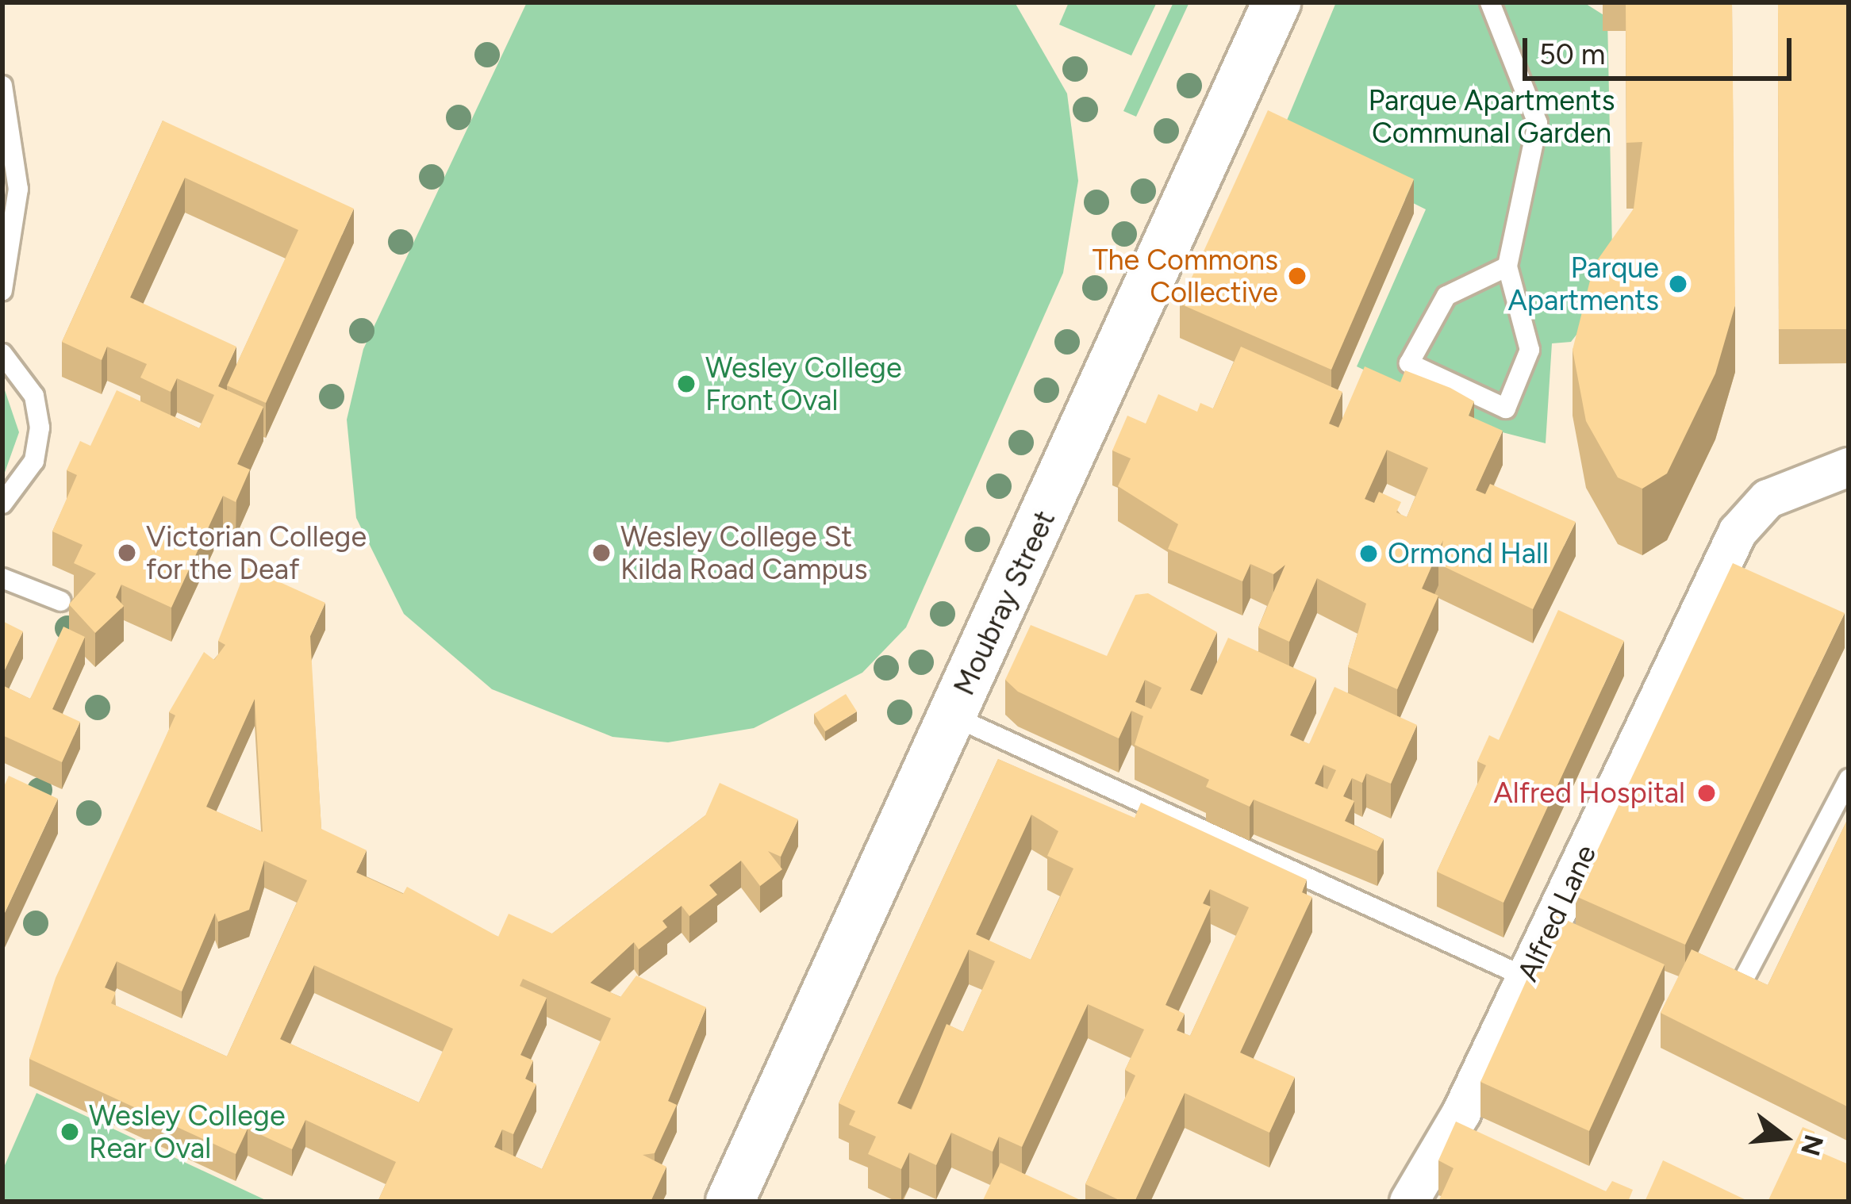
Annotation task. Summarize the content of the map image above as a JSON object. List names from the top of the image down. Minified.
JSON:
{"streets":{"street":["Moubray Street","Alfred Lane"]},"parks":["Parque Apartments Communal Garden"],"places":["The Commons Collective","Parque Apartments","Wesley College Front Oval","Victorian College for the Deaf","Wesley College St Kilda Road Campus","Ormond Hall","Alfred Hospital","Wesley College Rear Oval"],"scale_bar":"50 m","north":"right"}
